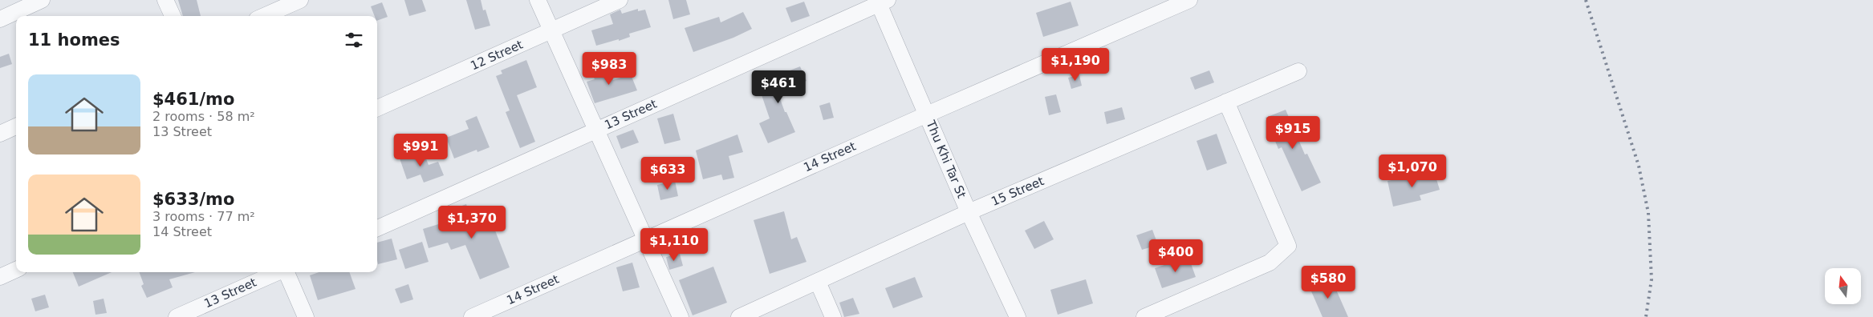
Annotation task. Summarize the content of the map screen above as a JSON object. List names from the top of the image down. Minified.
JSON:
{"streets":{"street":["12 Street","13 Street","14 Street","Thu Khi Tar St","15 Street"]},"crossings":[["13 Street","Thu Khi Tar St"],["14 Street","Thu Khi Tar St"],["Thu Khi Tar St","15 Street"]],"north":"top","page":{"heading":"11 homes","price":["$1,190","$983","$461","$915","$991","$1,070","$633","$1,370","$1,110","$400","$580"],"list":[{"name":"$461/mo","note":"2 rooms · 58 m² · 13 Street"},{"name":"$633/mo","note":"3 rooms · 77 m² · 14 Street"}]}}
